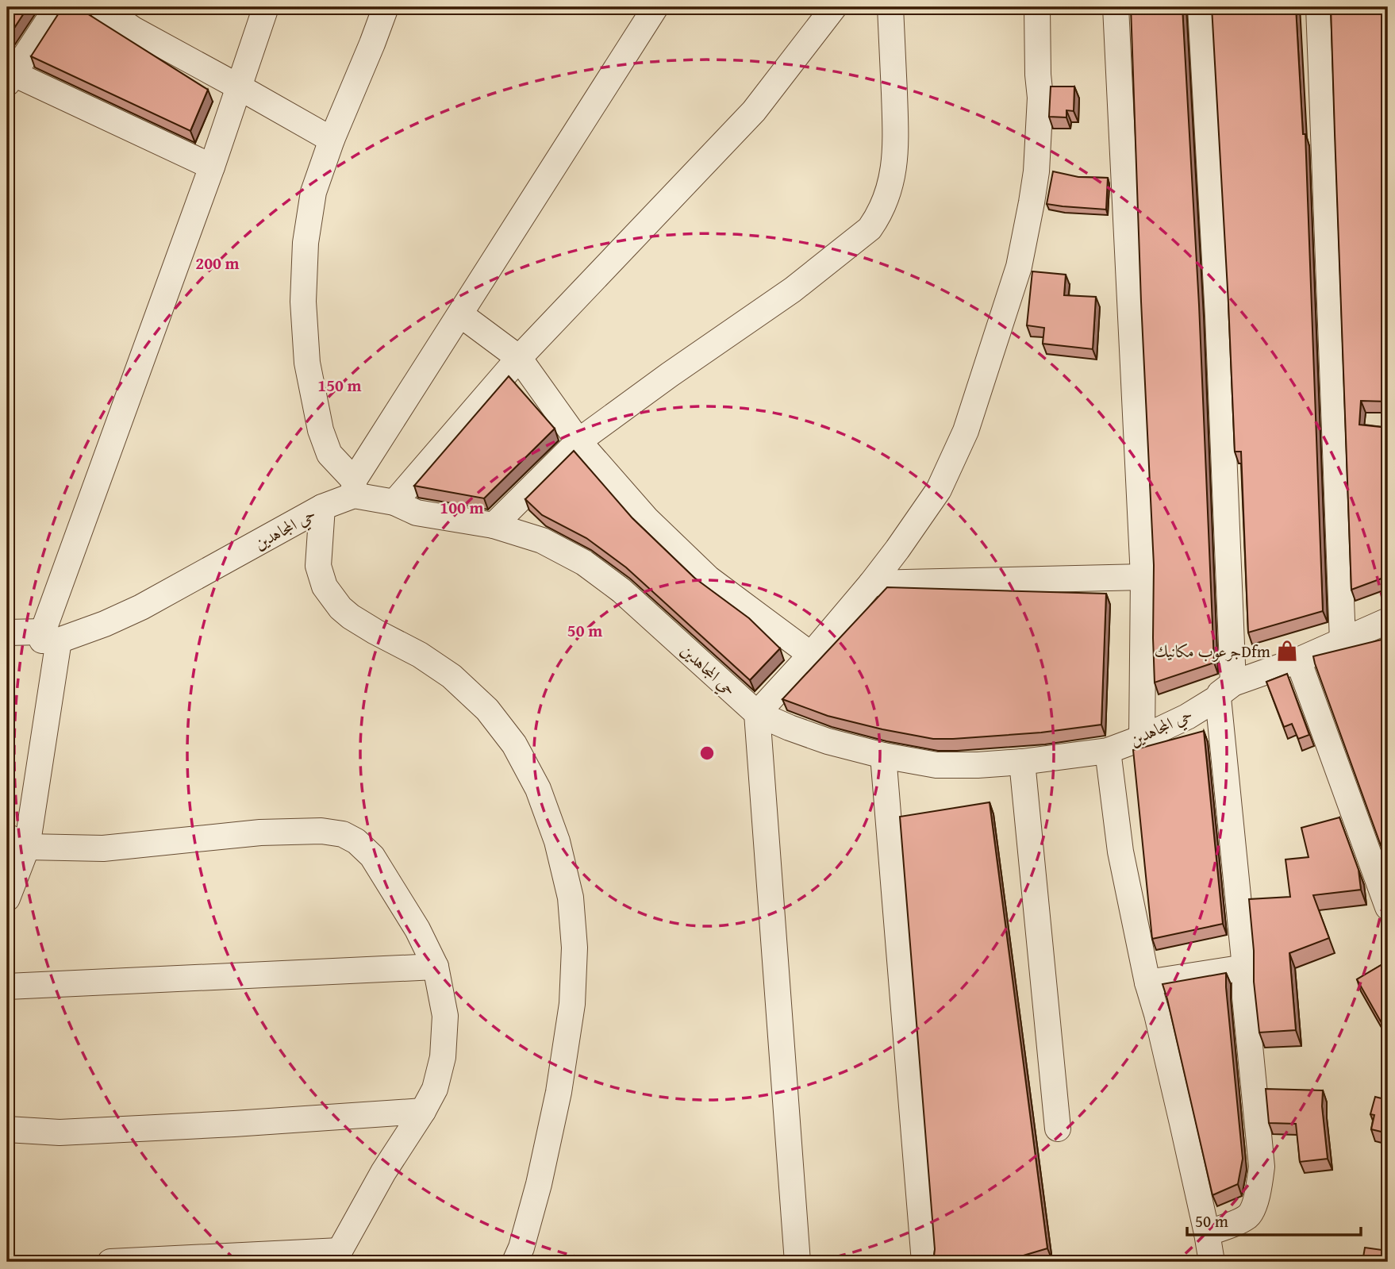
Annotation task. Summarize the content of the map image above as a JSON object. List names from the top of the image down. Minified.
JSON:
{"streets":{"street":["حي المجاهدين"]},"places":{"shop":["جرعوب مكانيكDfm"]},"scale_bar":"50 m","rings":["200 m","150 m","100 m","50 m"]}
